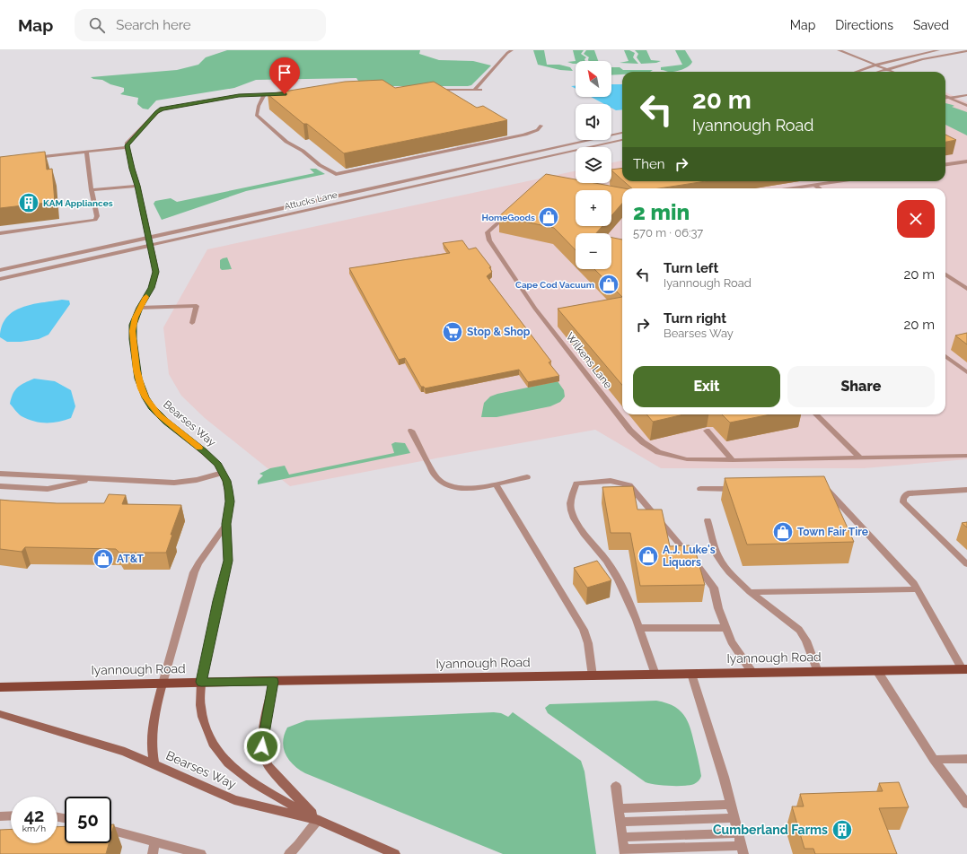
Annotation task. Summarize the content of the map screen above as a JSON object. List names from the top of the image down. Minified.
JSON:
{"streets":{"main road":["Bearses Way","Iyannough Road"],"street":["Attucks Lane","Wilkens Lane"]},"crossings":[["Attucks Lane","Bearses Way"],["Bearses Way","Iyannough Road"]],"places":{"building":["KAM Appliances","Cumberland Farms"],"shop":["HomeGoods","Cape Cod Vacuum","Town Fair Tire","A.J. Luke's Liquors","AT&T"],"supermarket":["Stop & Shop"]},"north":"top left","page":{"header":"Map","search":"Search here","nav":["Map","Directions","Saved"],"map_buttons":["+","−"],"turn":["20 m","Iyannough Road"],"then":"Then","heading":["2 min","570 m · 06:37"],"list":[{"name":"Turn left","note":"Iyannough Road","value":"20 m"},{"name":"Turn right","note":"Bearses Way","value":"20 m"}],"buttons":["Exit","Share"],"speed":"42 km/h","limit":"50"}}
